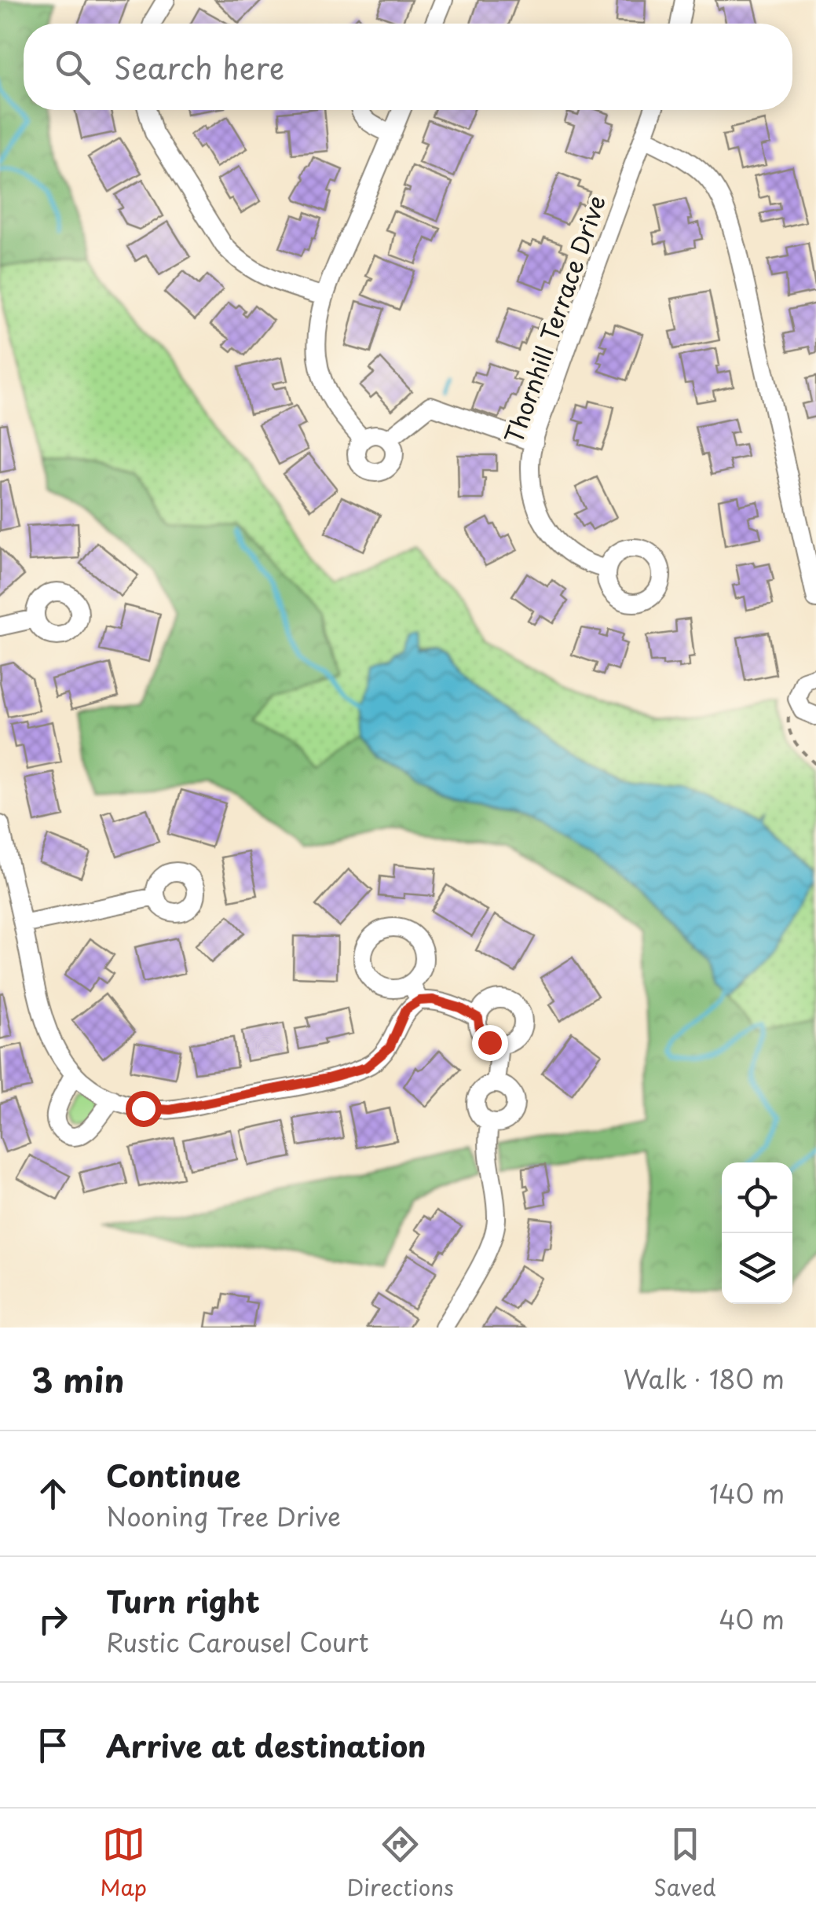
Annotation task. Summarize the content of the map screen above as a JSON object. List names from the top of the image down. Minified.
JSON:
{"streets":{"street":["Thornhill Terrace Drive"]},"page":{"search":"Search here","heading":["3 min","Walk · 180 m"],"list":[["Continue","Nooning Tree Drive","140 m"],["Turn right","Rustic Carousel Court","40 m"],"Arrive at destination"],"nav":["Map","Directions","Saved"]}}
